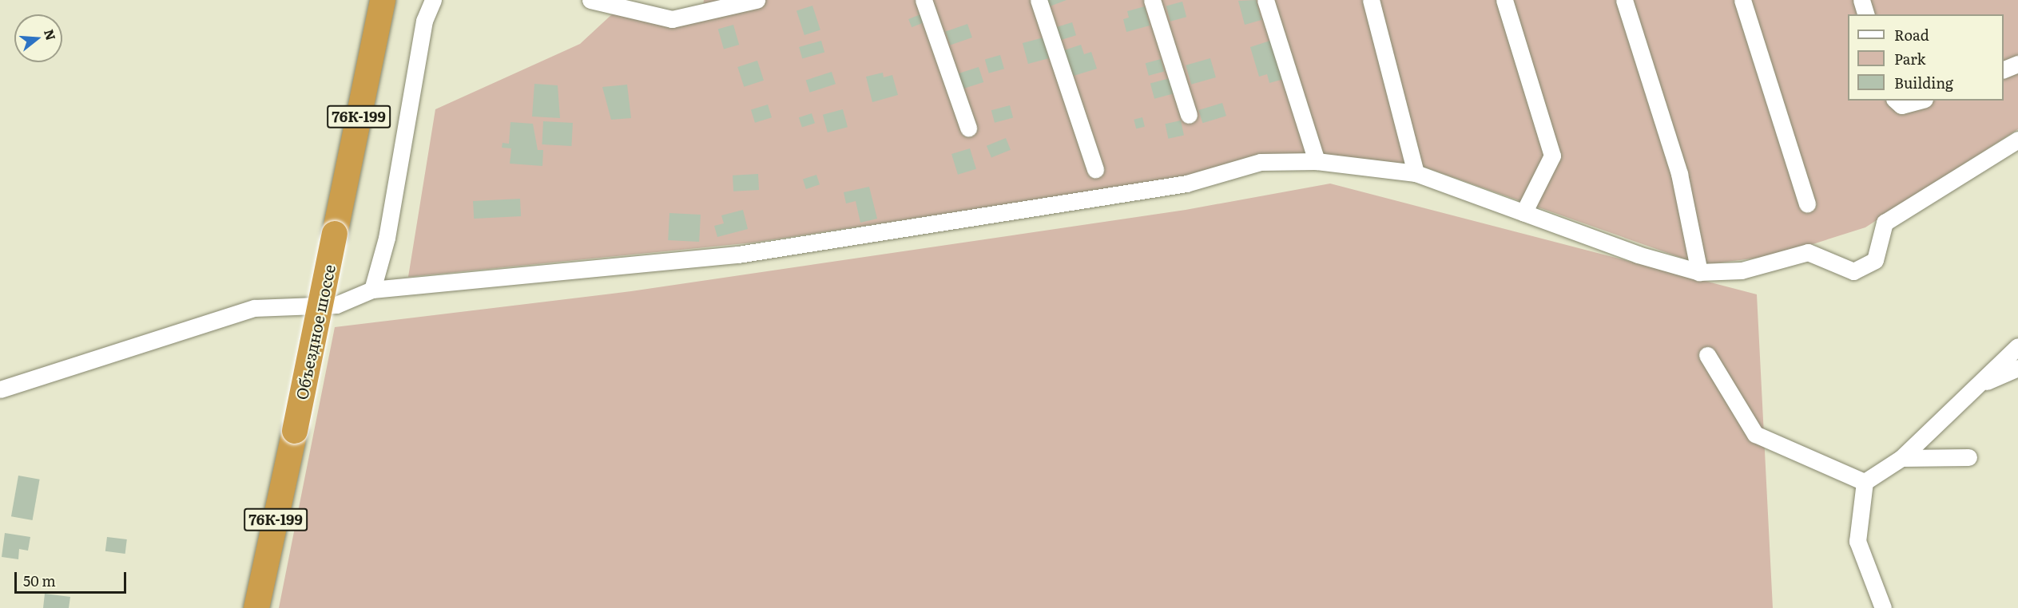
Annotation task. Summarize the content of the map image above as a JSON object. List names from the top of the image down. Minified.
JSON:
{"streets":{"highway":["76К-199","Объездное шоссе"]},"legend":["Road","Park","Building"],"scale_bar":"50 m","north":"right"}
